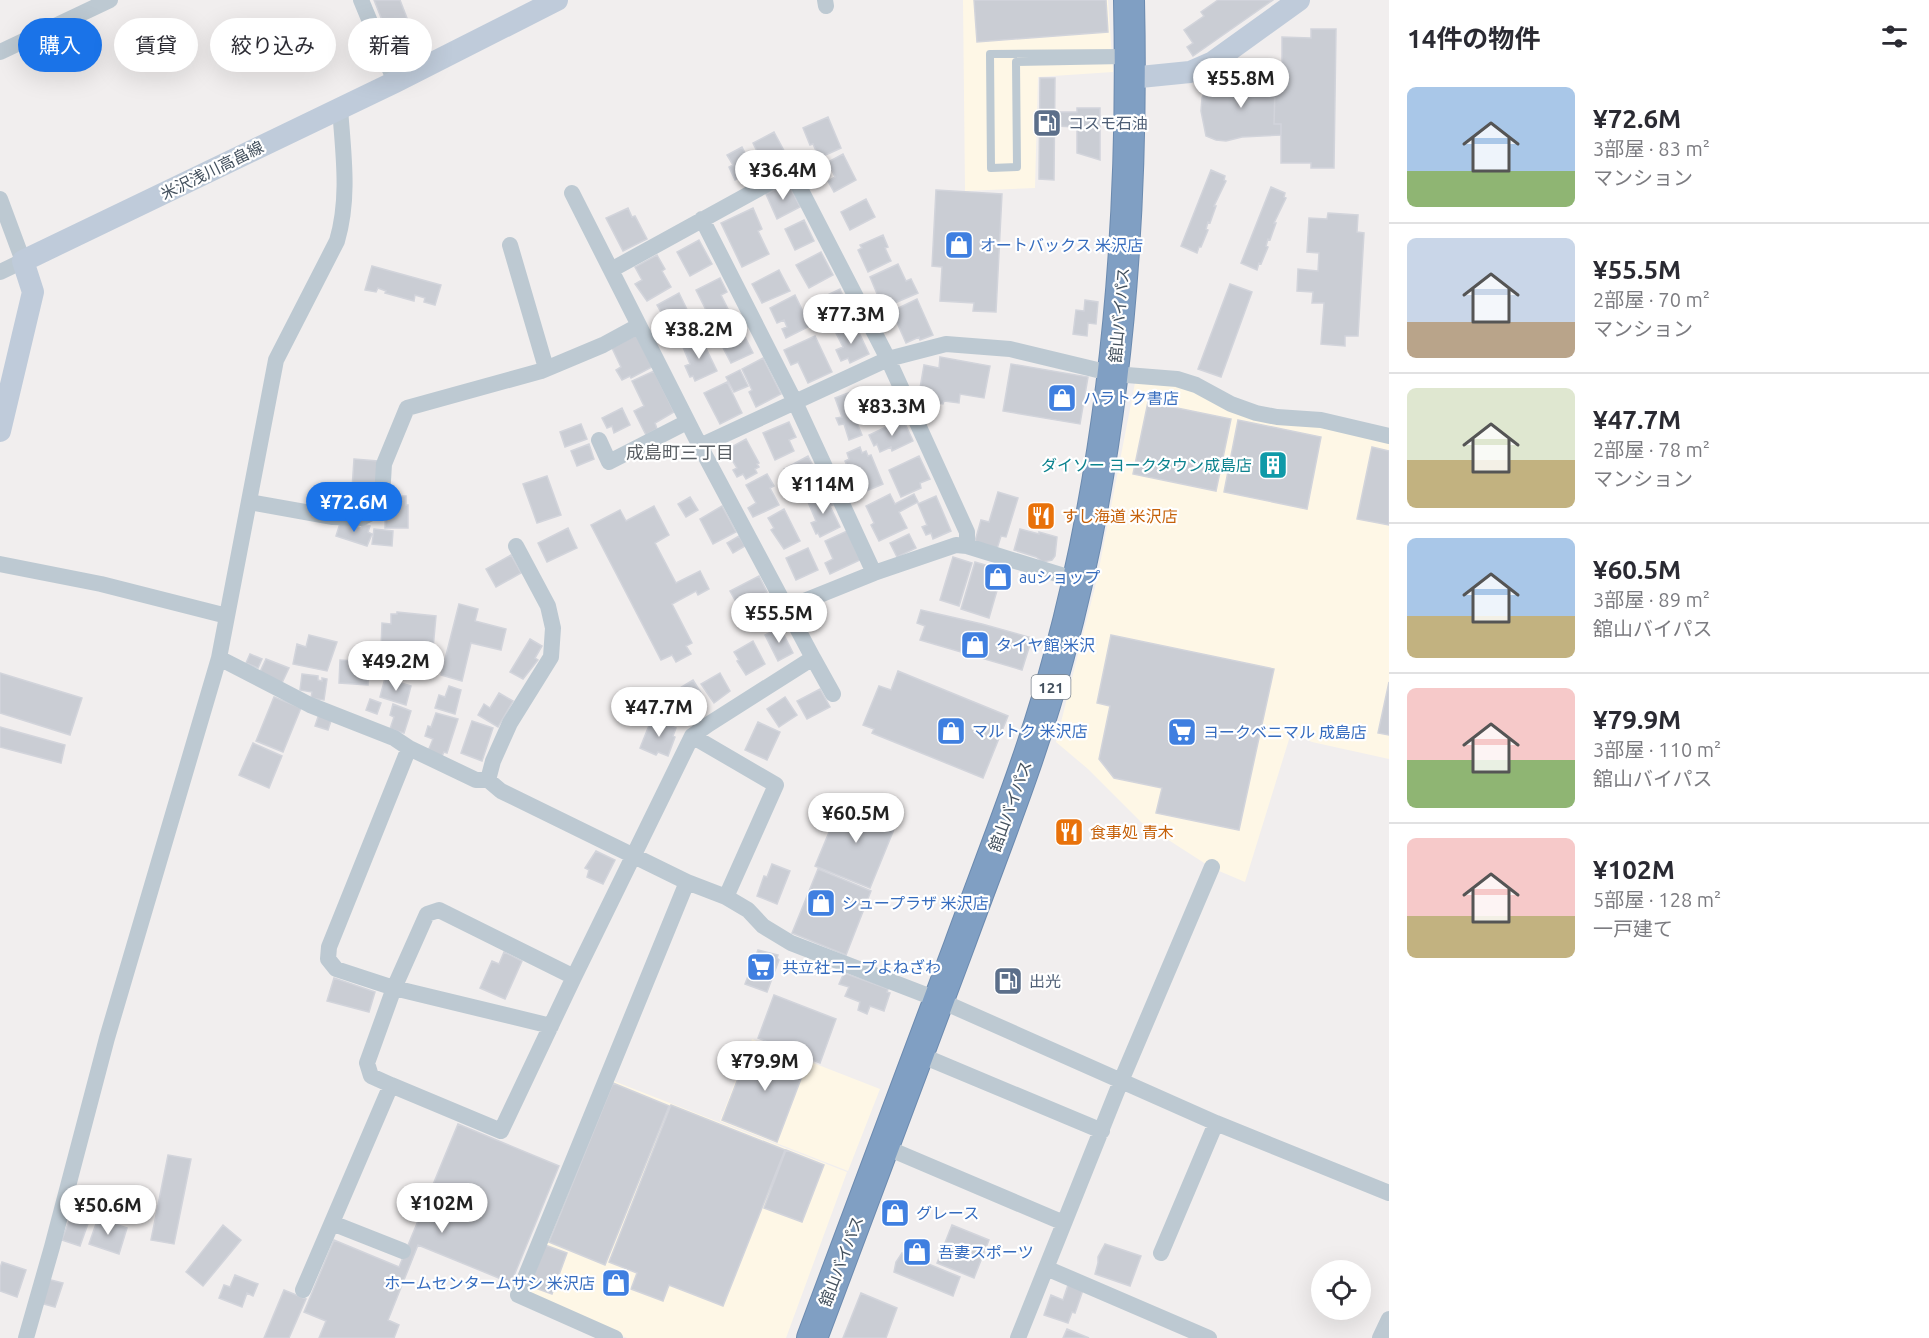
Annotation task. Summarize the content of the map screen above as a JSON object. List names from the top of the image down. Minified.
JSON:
{"streets":{"highway":["舘山バイパス","121"],"main road":["米沢浅川高畠線"]},"districts":["成島町三丁目"],"places":{"fuel station":["コスモ石油","出光"],"shop":["オートバックス 米沢店","ハラトク書店","auショップ","タイヤ館 米沢","マルトク 米沢店","シュープラザ 米沢店","グレース","吾妻スポーツ","ホームセンタームサシ 米沢店"],"building":["ダイソー ヨークタウン成島店"],"restaurant":["すし海道 米沢店","食事処 青木"],"supermarket":["ヨークベニマル 成島店","共立社コープよねざわ"]},"page":{"heading":"14件の物件","chip":["購入","賃貸","絞り込み","新着"],"price":["¥55.8M","¥36.4M","¥77.3M","¥38.2M","¥83.3M","¥114M","¥72.6M","¥55.5M","¥49.2M","¥47.7M","¥60.5M","¥79.9M","¥102M","¥50.6M"],"list":[{"name":"¥72.6M","note":"3部屋 · 83 m² · マンション"},{"name":"¥55.5M","note":"2部屋 · 70 m² · マンション"},{"name":"¥47.7M","note":"2部屋 · 78 m² · マンション"},{"name":"¥60.5M","note":"3部屋 · 89 m² · 舘山バイパス"},{"name":"¥79.9M","note":"3部屋 · 110 m² · 舘山バイパス"},{"name":"¥102M","note":"5部屋 · 128 m² · 一戸建て"}]}}
